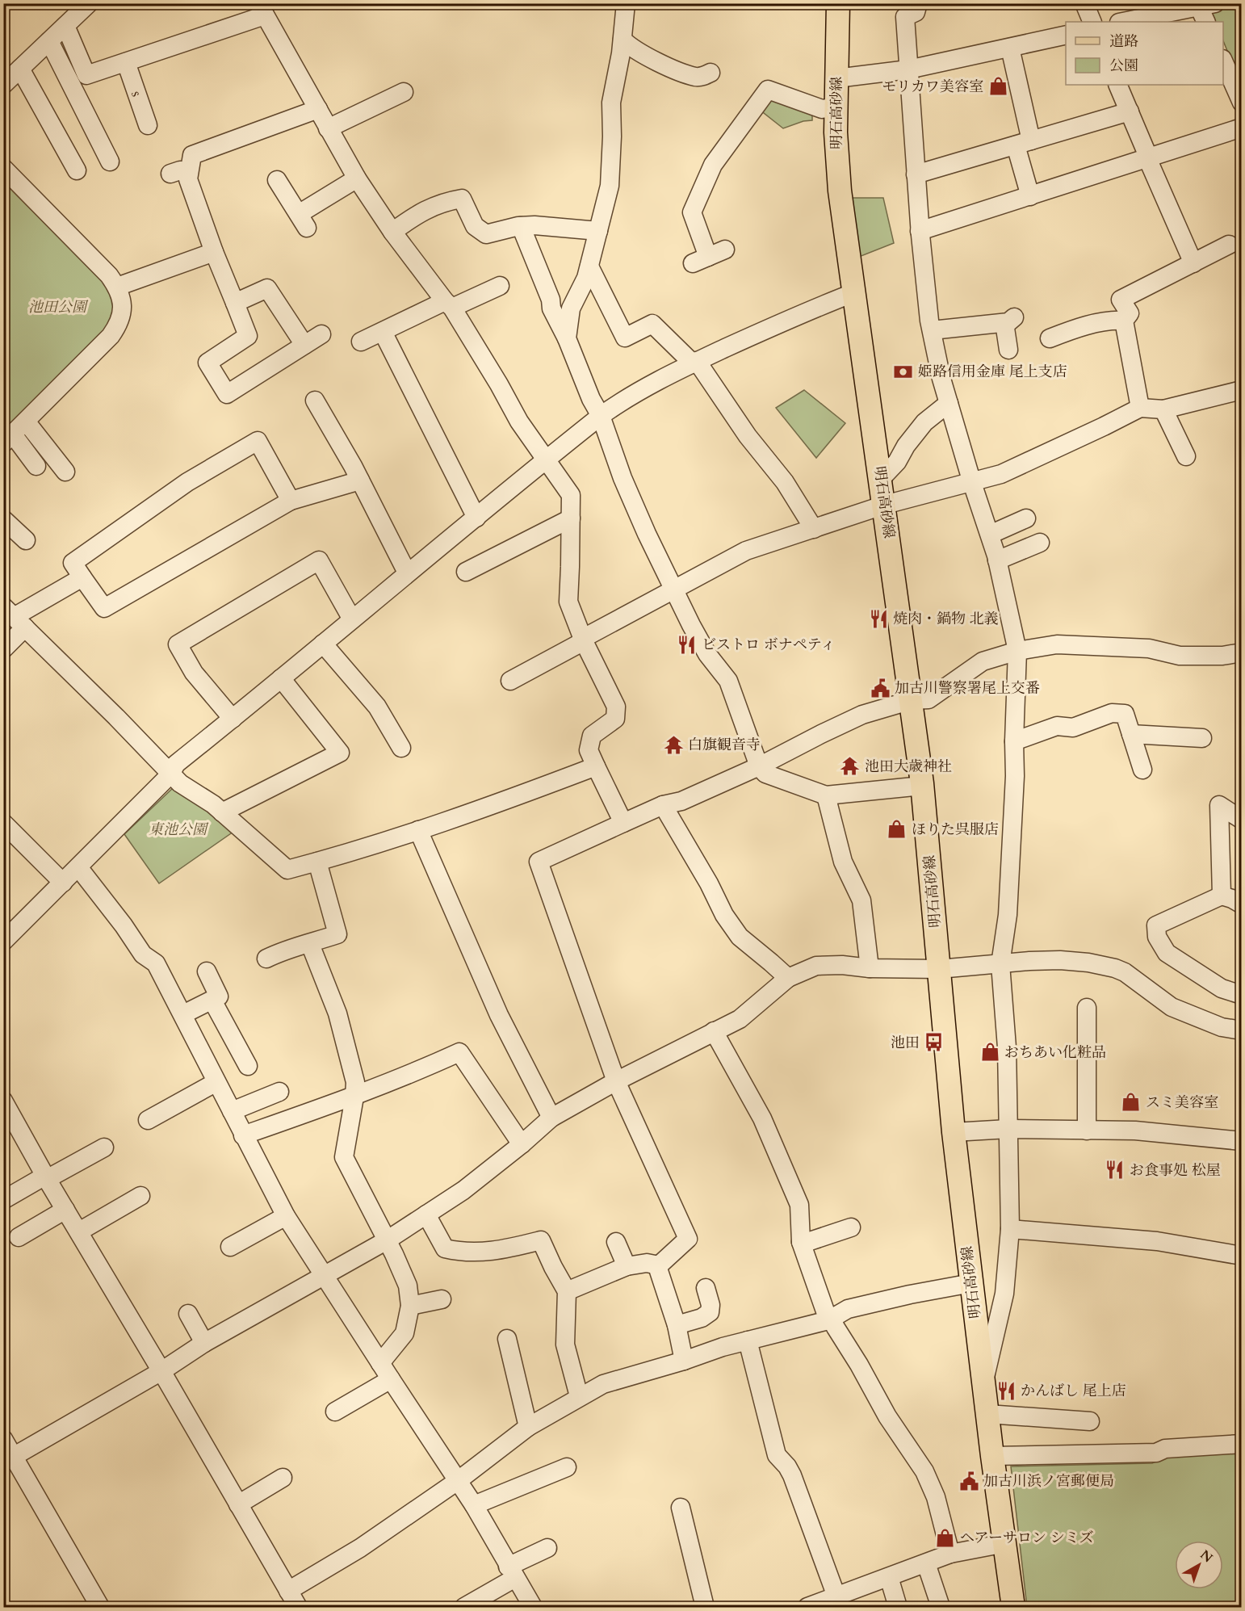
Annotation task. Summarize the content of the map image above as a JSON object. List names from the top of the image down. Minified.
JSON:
{"streets":{"main road":["明石高砂線"],"street":["s"]},"parks":["池田公園","東池公園"],"places":{"shop":["モリカワ美容室","ほりた呉服店","おちあい化粧品","スミ美容室","ヘアーサロン シミズ"],"bank":["姫路信用金庫 尾上支店"],"restaurant":["焼肉・鍋物 北義","ビストロ ボナペティ","お食事処 松屋","かんばし 尾上店"],"public building":["加古川警察署尾上交番","加古川浜ノ宮郵便局"],"temple":["白旗観音寺","池田大歳神社"],"bus stop":["池田"]},"legend":["道路","公園"],"north":"top right"}
